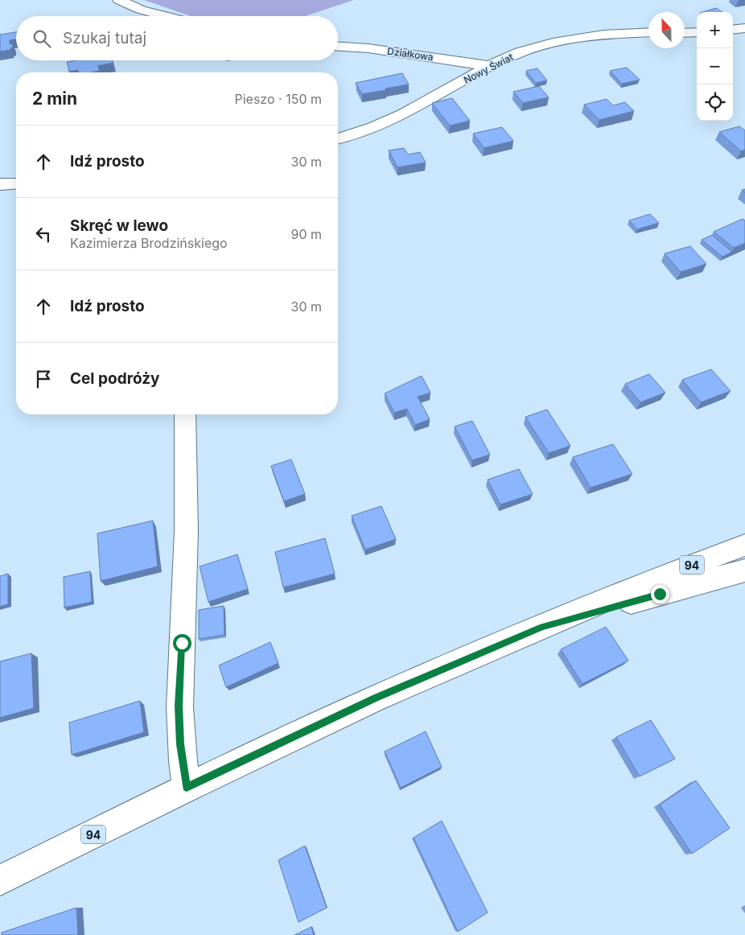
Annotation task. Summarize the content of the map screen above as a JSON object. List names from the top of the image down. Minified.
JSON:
{"streets":{"street":["Działkowa","Nowy Świat","94"]},"crossings":[["Działkowa","Nowy Świat"]],"north":"top","page":{"map_buttons":["+","−"],"search":"Szukaj tutaj","heading":["2 min","Pieszo · 150 m"],"list":[["Idź prosto","30 m"],["Skręć w lewo","Kazimierza Brodzińskiego","90 m"],["Idź prosto","30 m"],"Cel podróży"]}}
